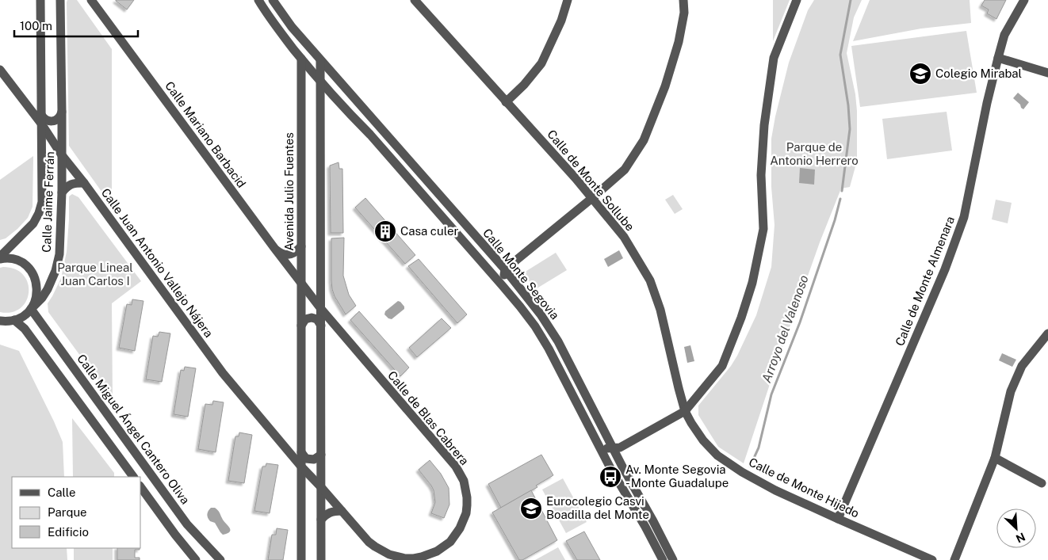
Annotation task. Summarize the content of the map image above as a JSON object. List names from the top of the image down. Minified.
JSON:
{"streets":{"street":["Calle Mariano Barbacid","Calle de Monte Sollube","Avenida Julio Fuentes","Calle Jaime Ferrán","Calle Juan Antonio Vallejo Nájera","Calle Monte Segovia","Calle de Monte Almenara","Calle de Blas Cabrera","Calle Miguel Ángel Cantero Oliva","Calle de Monte Hijedo"]},"crossings":[["Calle Mariano Barbacid","Avenida Julio Fuentes"],["Calle Mariano Barbacid","Calle de Blas Cabrera"],["Calle de Monte Sollube","Calle de Monte Hijedo"],["Avenida Julio Fuentes","Calle Juan Antonio Vallejo Nájera"],["Avenida Julio Fuentes","Calle Monte Segovia"],["Avenida Julio Fuentes","Calle de Blas Cabrera"],["Calle Jaime Ferrán","Calle Juan Antonio Vallejo Nájera"],["Calle Jaime Ferrán","Calle Miguel Ángel Cantero Oliva"],["Calle Juan Antonio Vallejo Nájera","Calle de Blas Cabrera"],["Calle de Monte Almenara","Calle de Monte Hijedo"]],"water":["Arroyo del Valenoso"],"parks":["Parque de Antonio Herrero","Parque Lineal Juan Carlos I"],"places":{"school or university":["Colegio Mirabal","Eurocolegio Casvi Boadilla del Monte"],"building":["Casa culer"],"bus stop":["Av. Monte Segovia - Monte Guadalupe"]},"legend":["Calle","Parque","Edificio"],"scale_bar":"100 m","north":"bottom right"}
